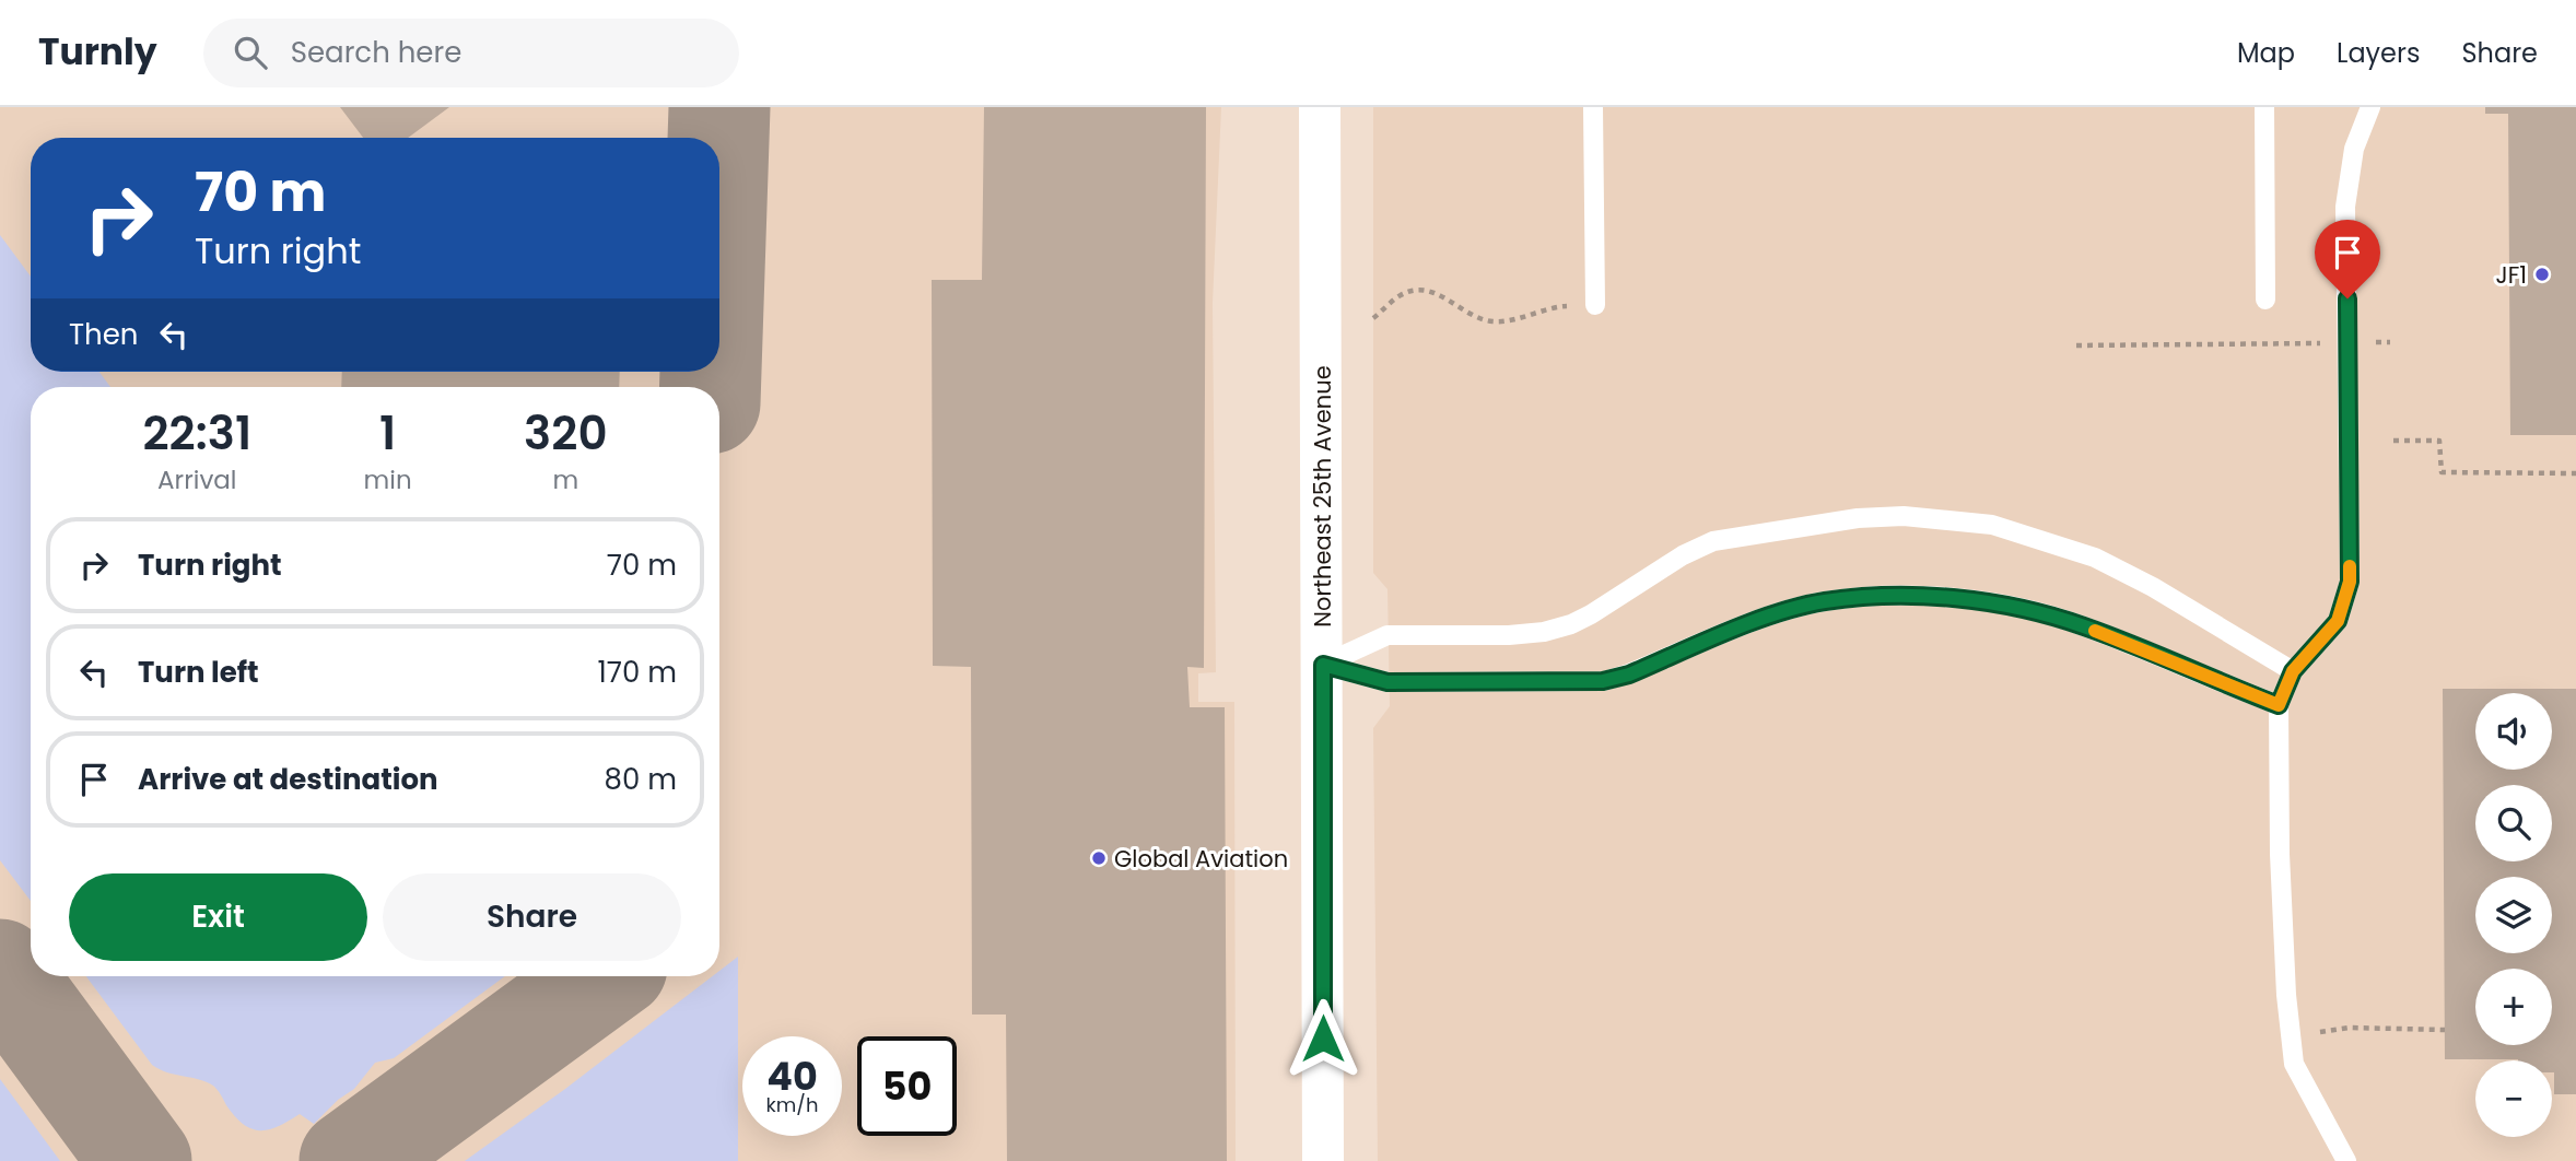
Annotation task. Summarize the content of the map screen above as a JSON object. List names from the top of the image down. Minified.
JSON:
{"streets":{"main road":["Northeast 25th Avenue"]},"places":["JF1","Global Aviation"],"page":{"header":"Turnly","search":"Search here","nav":["Map","Layers","Share"],"turn":["70 m","Turn right"],"then":"Then","eta":["22:31","Arrival","1","min","320","m"],"list":[{"name":"Turn right","value":"70 m"},{"name":"Turn left","value":"170 m"},{"name":"Arrive at destination","value":"80 m"}],"map_buttons":["+","−"],"buttons":["Exit","Share"],"speed":"40 km/h","limit":"50"}}
